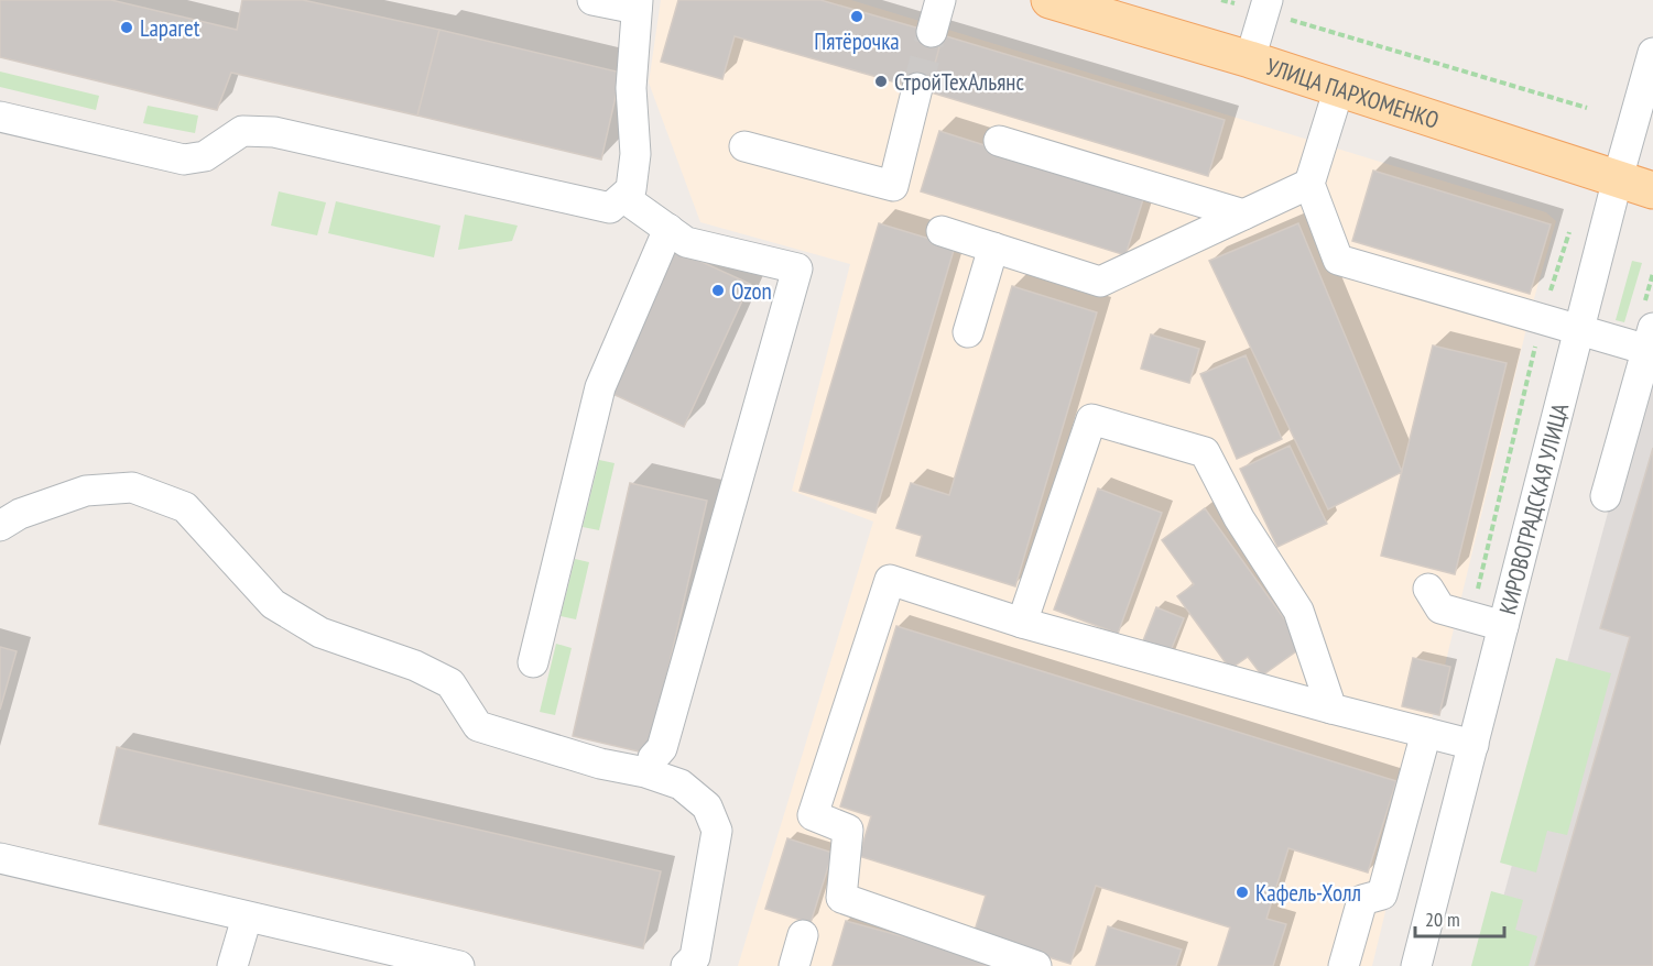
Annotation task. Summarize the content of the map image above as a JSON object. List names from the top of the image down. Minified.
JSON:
{"streets":{"main road":["УЛИЦА ПАРХОМЕНКО"],"street":["КИРОВОГРАДСКАЯ УЛИЦА"]},"crossings":[["УЛИЦА ПАРХОМЕНКО","КИРОВОГРАДСКАЯ УЛИЦА"]],"places":["Пятёрочка","Laparet","СтройТехАльянс","Ozon","Кафель-Холл"],"scale_bar":"20 m"}
